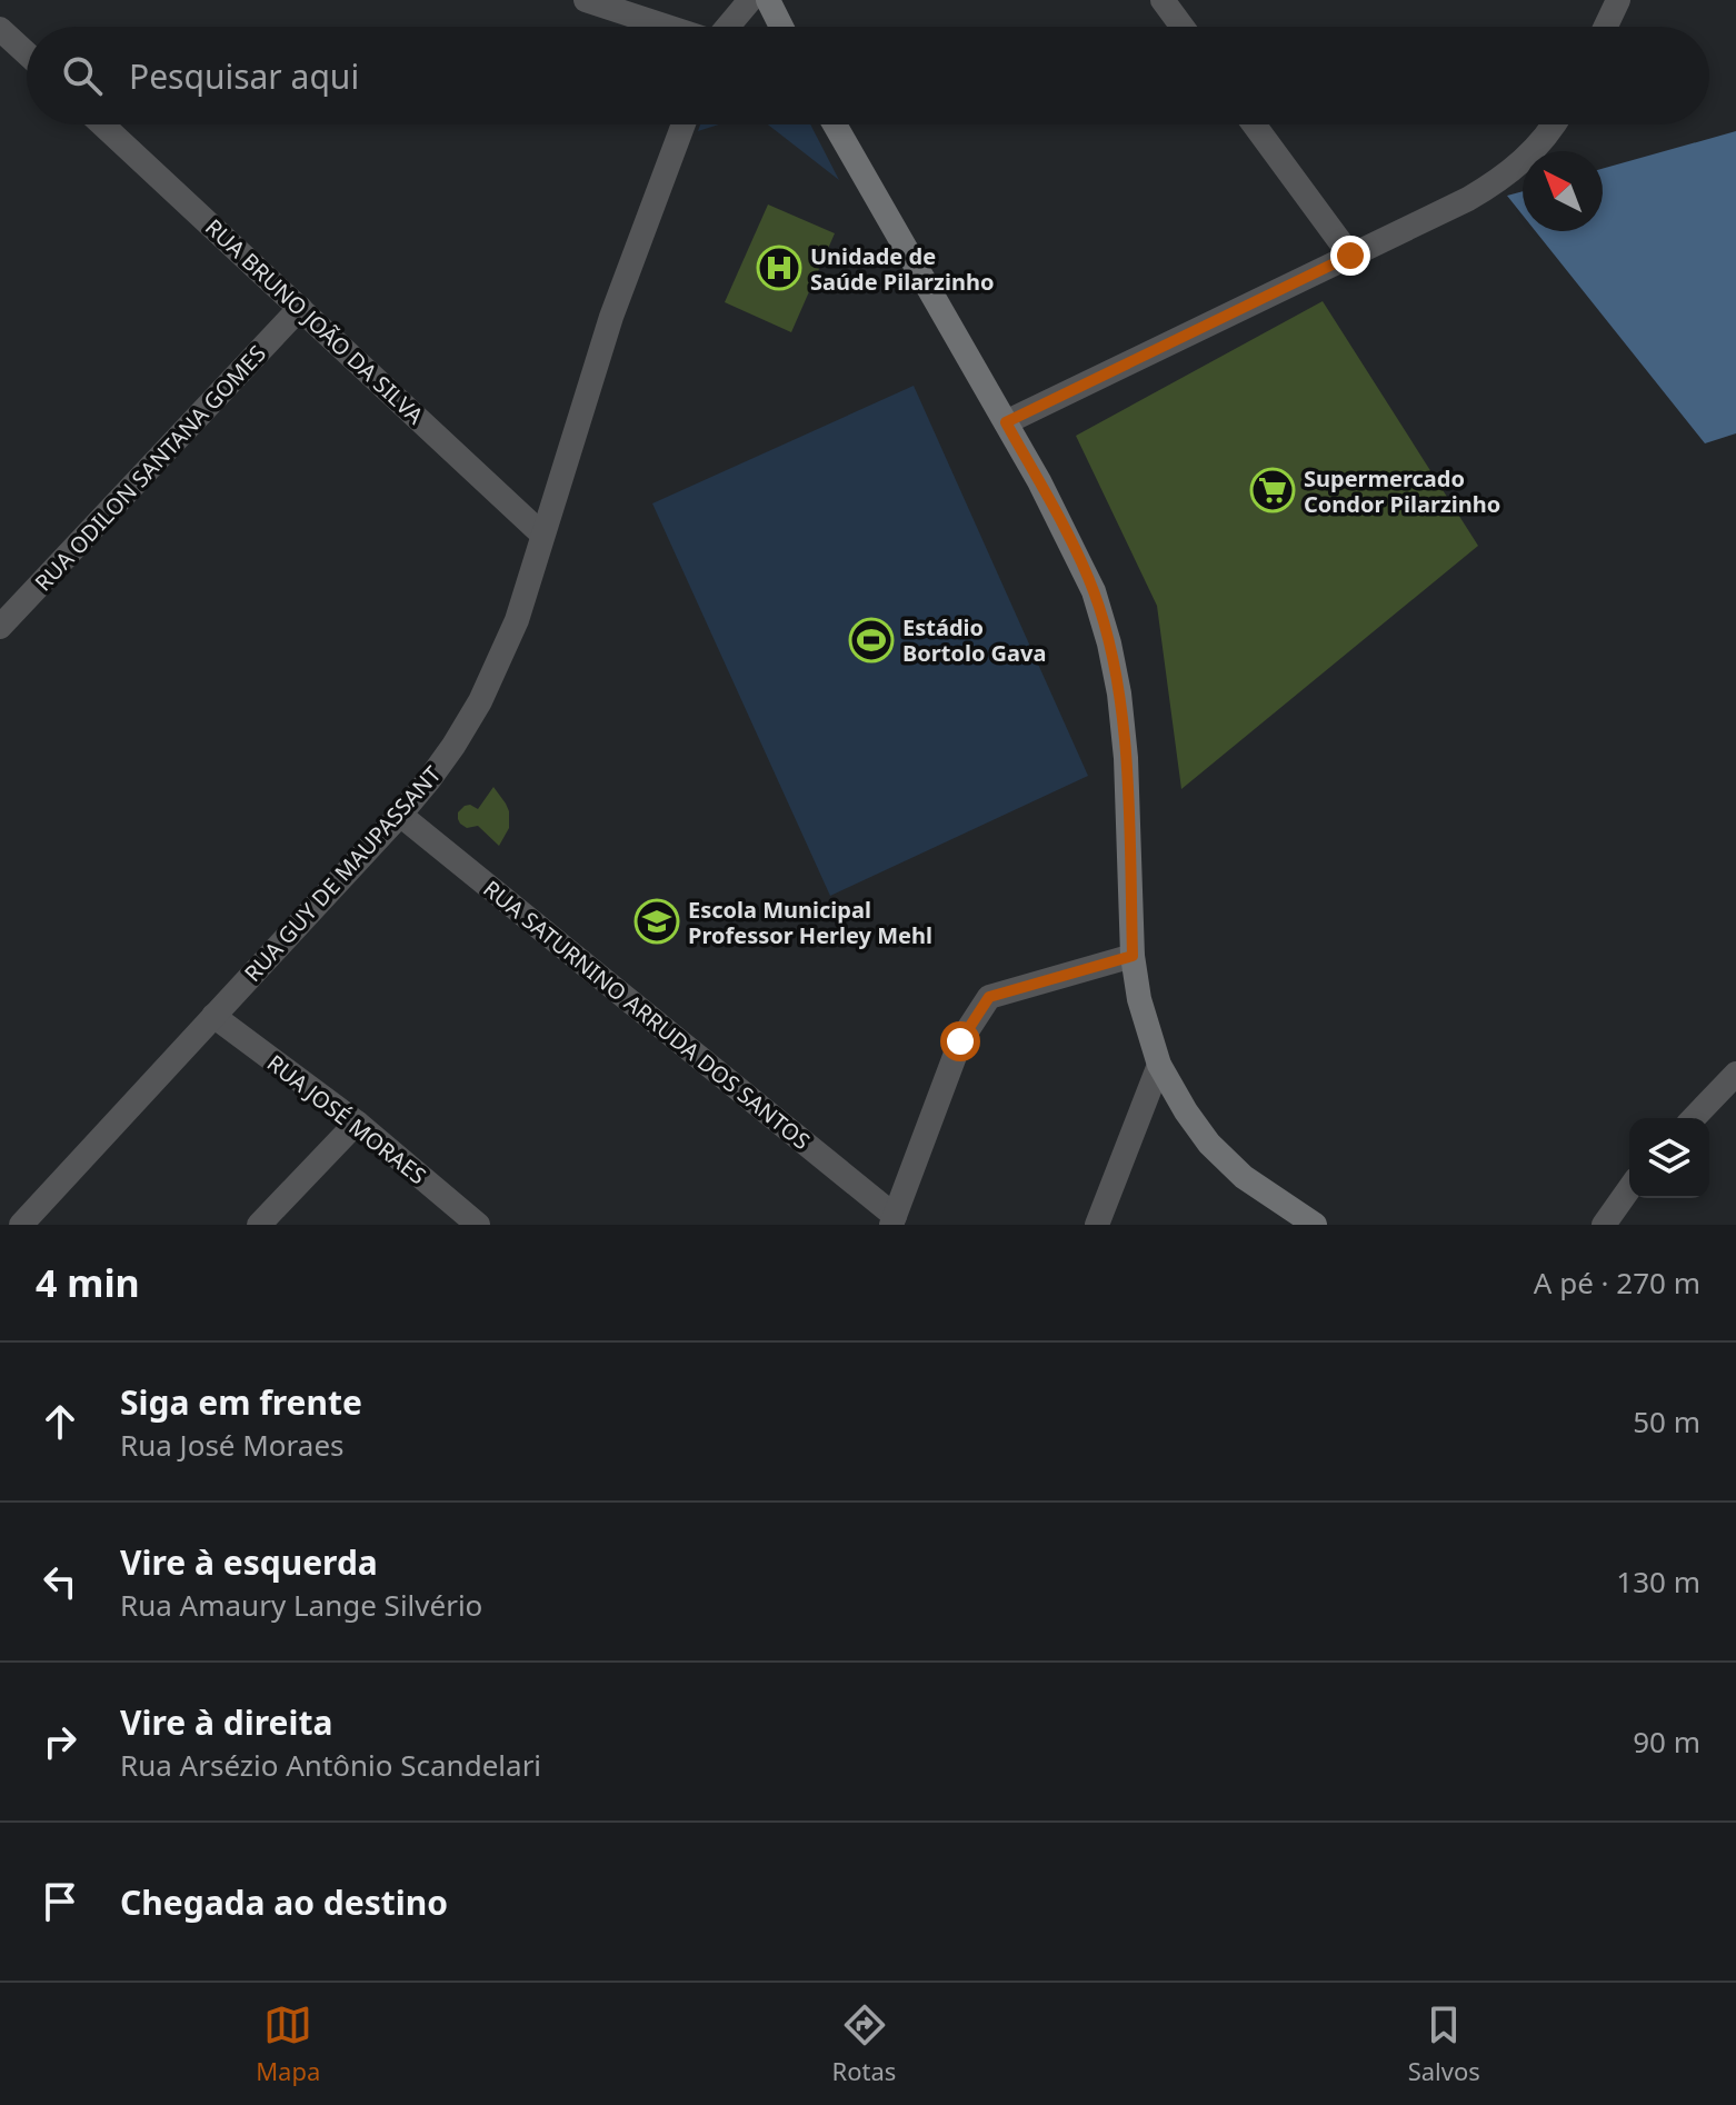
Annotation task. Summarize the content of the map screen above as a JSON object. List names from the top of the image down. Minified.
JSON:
{"streets":{"street":["RUA BRUNO JOÃO DA SILVA","RUA ODILON SANTANA GOMES","RUA GUY DE MAUPASSANT","RUA SATURNINO ARRUDA DOS SANTOS","RUA JOSÉ MORAES"]},"crossings":[["RUA BRUNO JOÃO DA SILVA","RUA ODILON SANTANA GOMES"],["RUA BRUNO JOÃO DA SILVA","RUA GUY DE MAUPASSANT"],["RUA GUY DE MAUPASSANT","RUA SATURNINO ARRUDA DOS SANTOS"],["RUA GUY DE MAUPASSANT","RUA JOSÉ MORAES"]],"places":{"hospital":["Unidade de Saúde Pilarzinho"],"supermarket":["Supermercado Condor Pilarzinho"],"sports":["Estádio Bortolo Gava"],"school or university":["Escola Municipal Professor Herley Mehl"]},"north":"top left","page":{"search":"Pesquisar aqui","heading":["4 min","A pé · 270 m"],"list":[["Siga em frente","Rua José Moraes","50 m"],["Vire à esquerda","Rua Amaury Lange Silvério","130 m"],["Vire à direita","Rua Arsézio Antônio Scandelari","90 m"],"Chegada ao destino"],"nav":["Mapa","Rotas","Salvos"]}}
